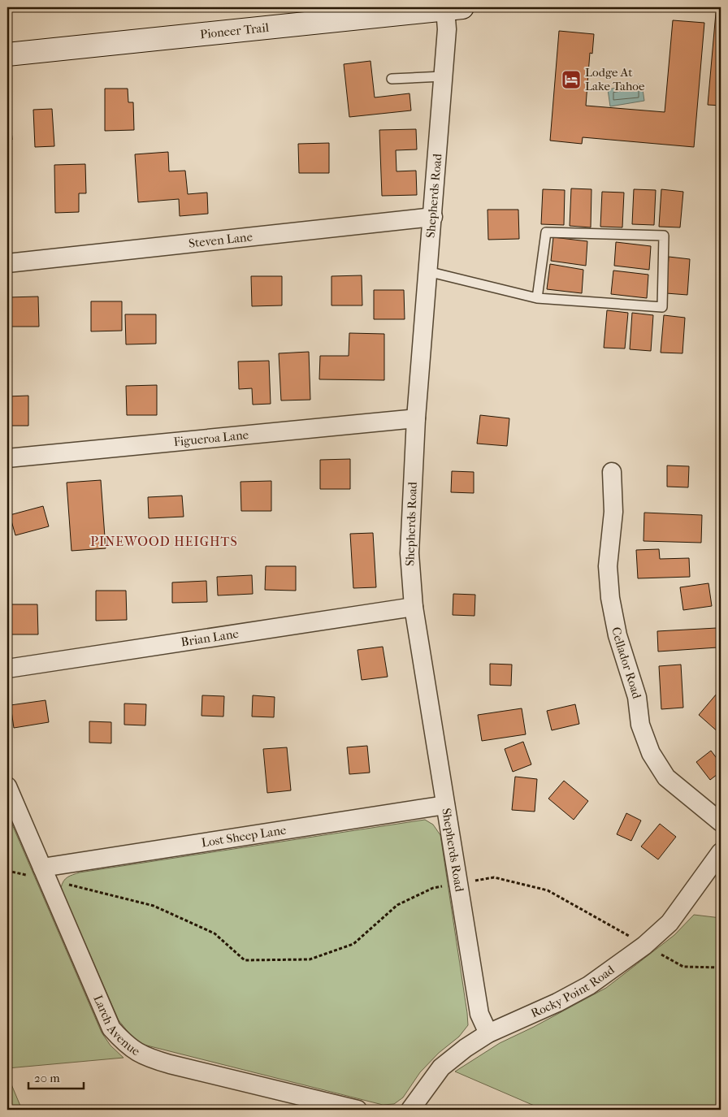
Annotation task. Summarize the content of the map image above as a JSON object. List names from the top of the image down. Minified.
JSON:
{"streets":{"main road":["Pioneer Trail"],"street":["Shepherds Road","Steven Lane","Figueroa Lane","Brian Lane","Cellador Road","Lost Sheep Lane","Rocky Point Road","Larch Avenue"]},"crossings":[["Pioneer Trail","Shepherds Road"],["Shepherds Road","Steven Lane"],["Shepherds Road","Figueroa Lane"],["Shepherds Road","Brian Lane"],["Shepherds Road","Lost Sheep Lane"],["Shepherds Road","Rocky Point Road"],["Lost Sheep Lane","Larch Avenue"]],"districts":["PINEWOOD HEIGHTS"],"places":{"hotel":["Lodge At Lake Tahoe"]},"scale_bar":"20 m"}
